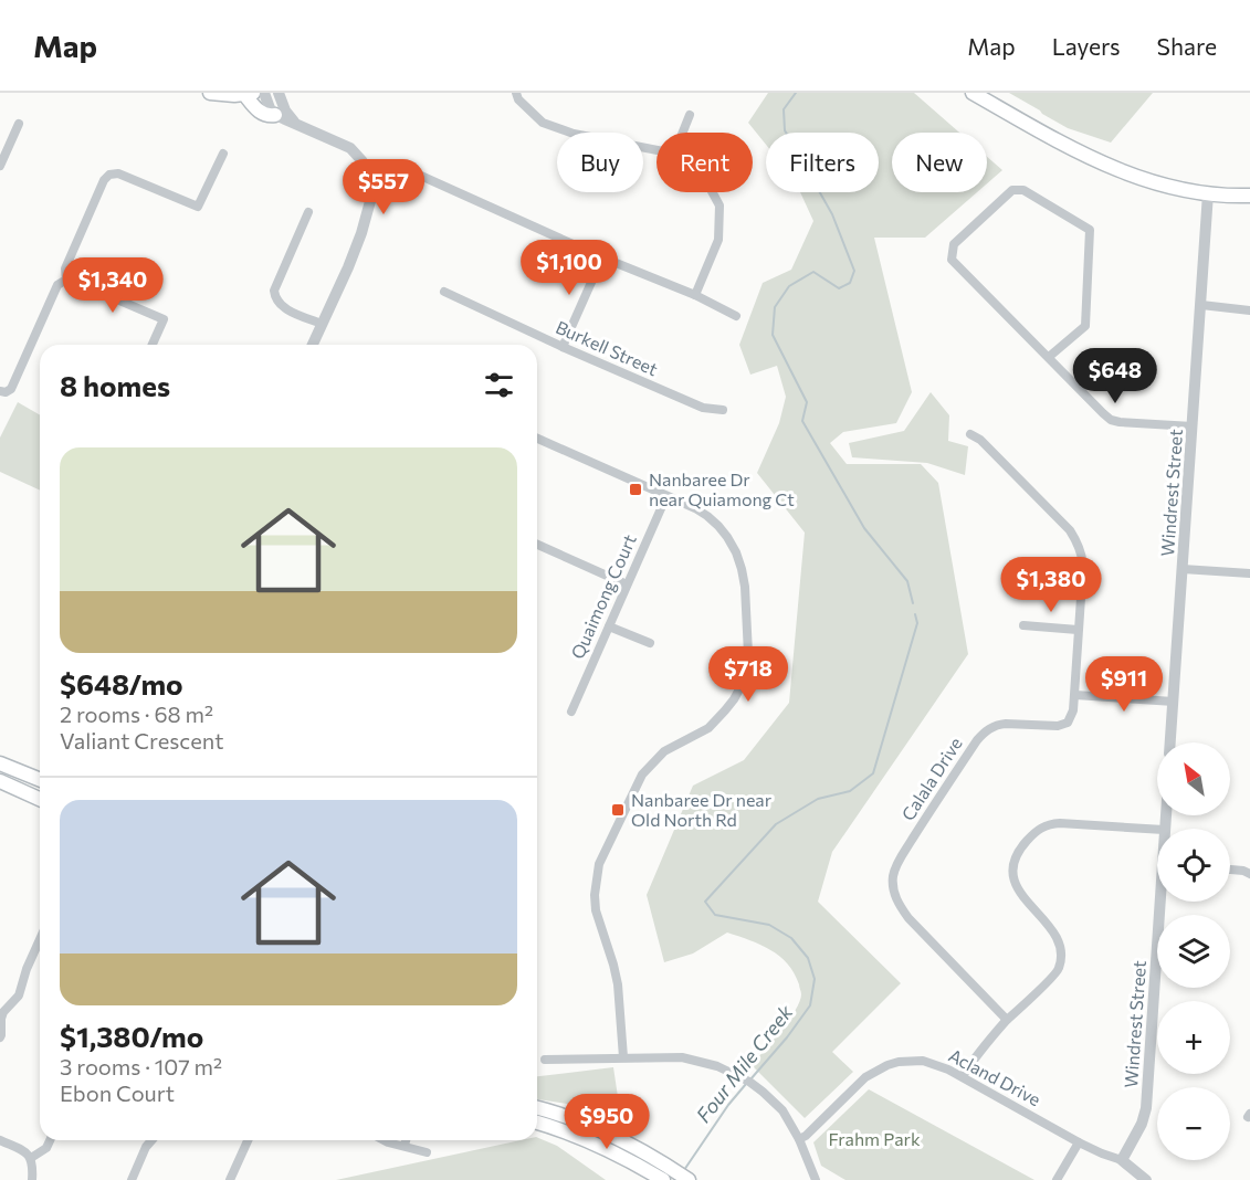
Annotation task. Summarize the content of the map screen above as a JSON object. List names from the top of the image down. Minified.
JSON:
{"streets":{"street":["Burkell Street","Windrest Street","Quaimong Court","Calala Drive","Acland Drive"]},"crossings":[["Windrest Street","Acland Drive"]],"water":["Four Mile Creek"],"parks":["Frahm Park"],"places":{"transit":["Nanbaree Dr near Quiamong Ct","Nanbaree Dr near Old North Rd"]},"north":"top left","page":{"header":"Map","nav":["Map","Layers","Share"],"chip":["Buy","Rent","Filters","New"],"price":["$557","$1,100","$1,340","$648","$1,380","$718","$911","$950"],"heading":"8 homes","list":[{"name":"$648/mo","note":"2 rooms · 68 m² · Valiant Crescent"},{"name":"$1,380/mo","note":"3 rooms · 107 m² · Ebon Court"}],"map_buttons":["+","−"]}}
